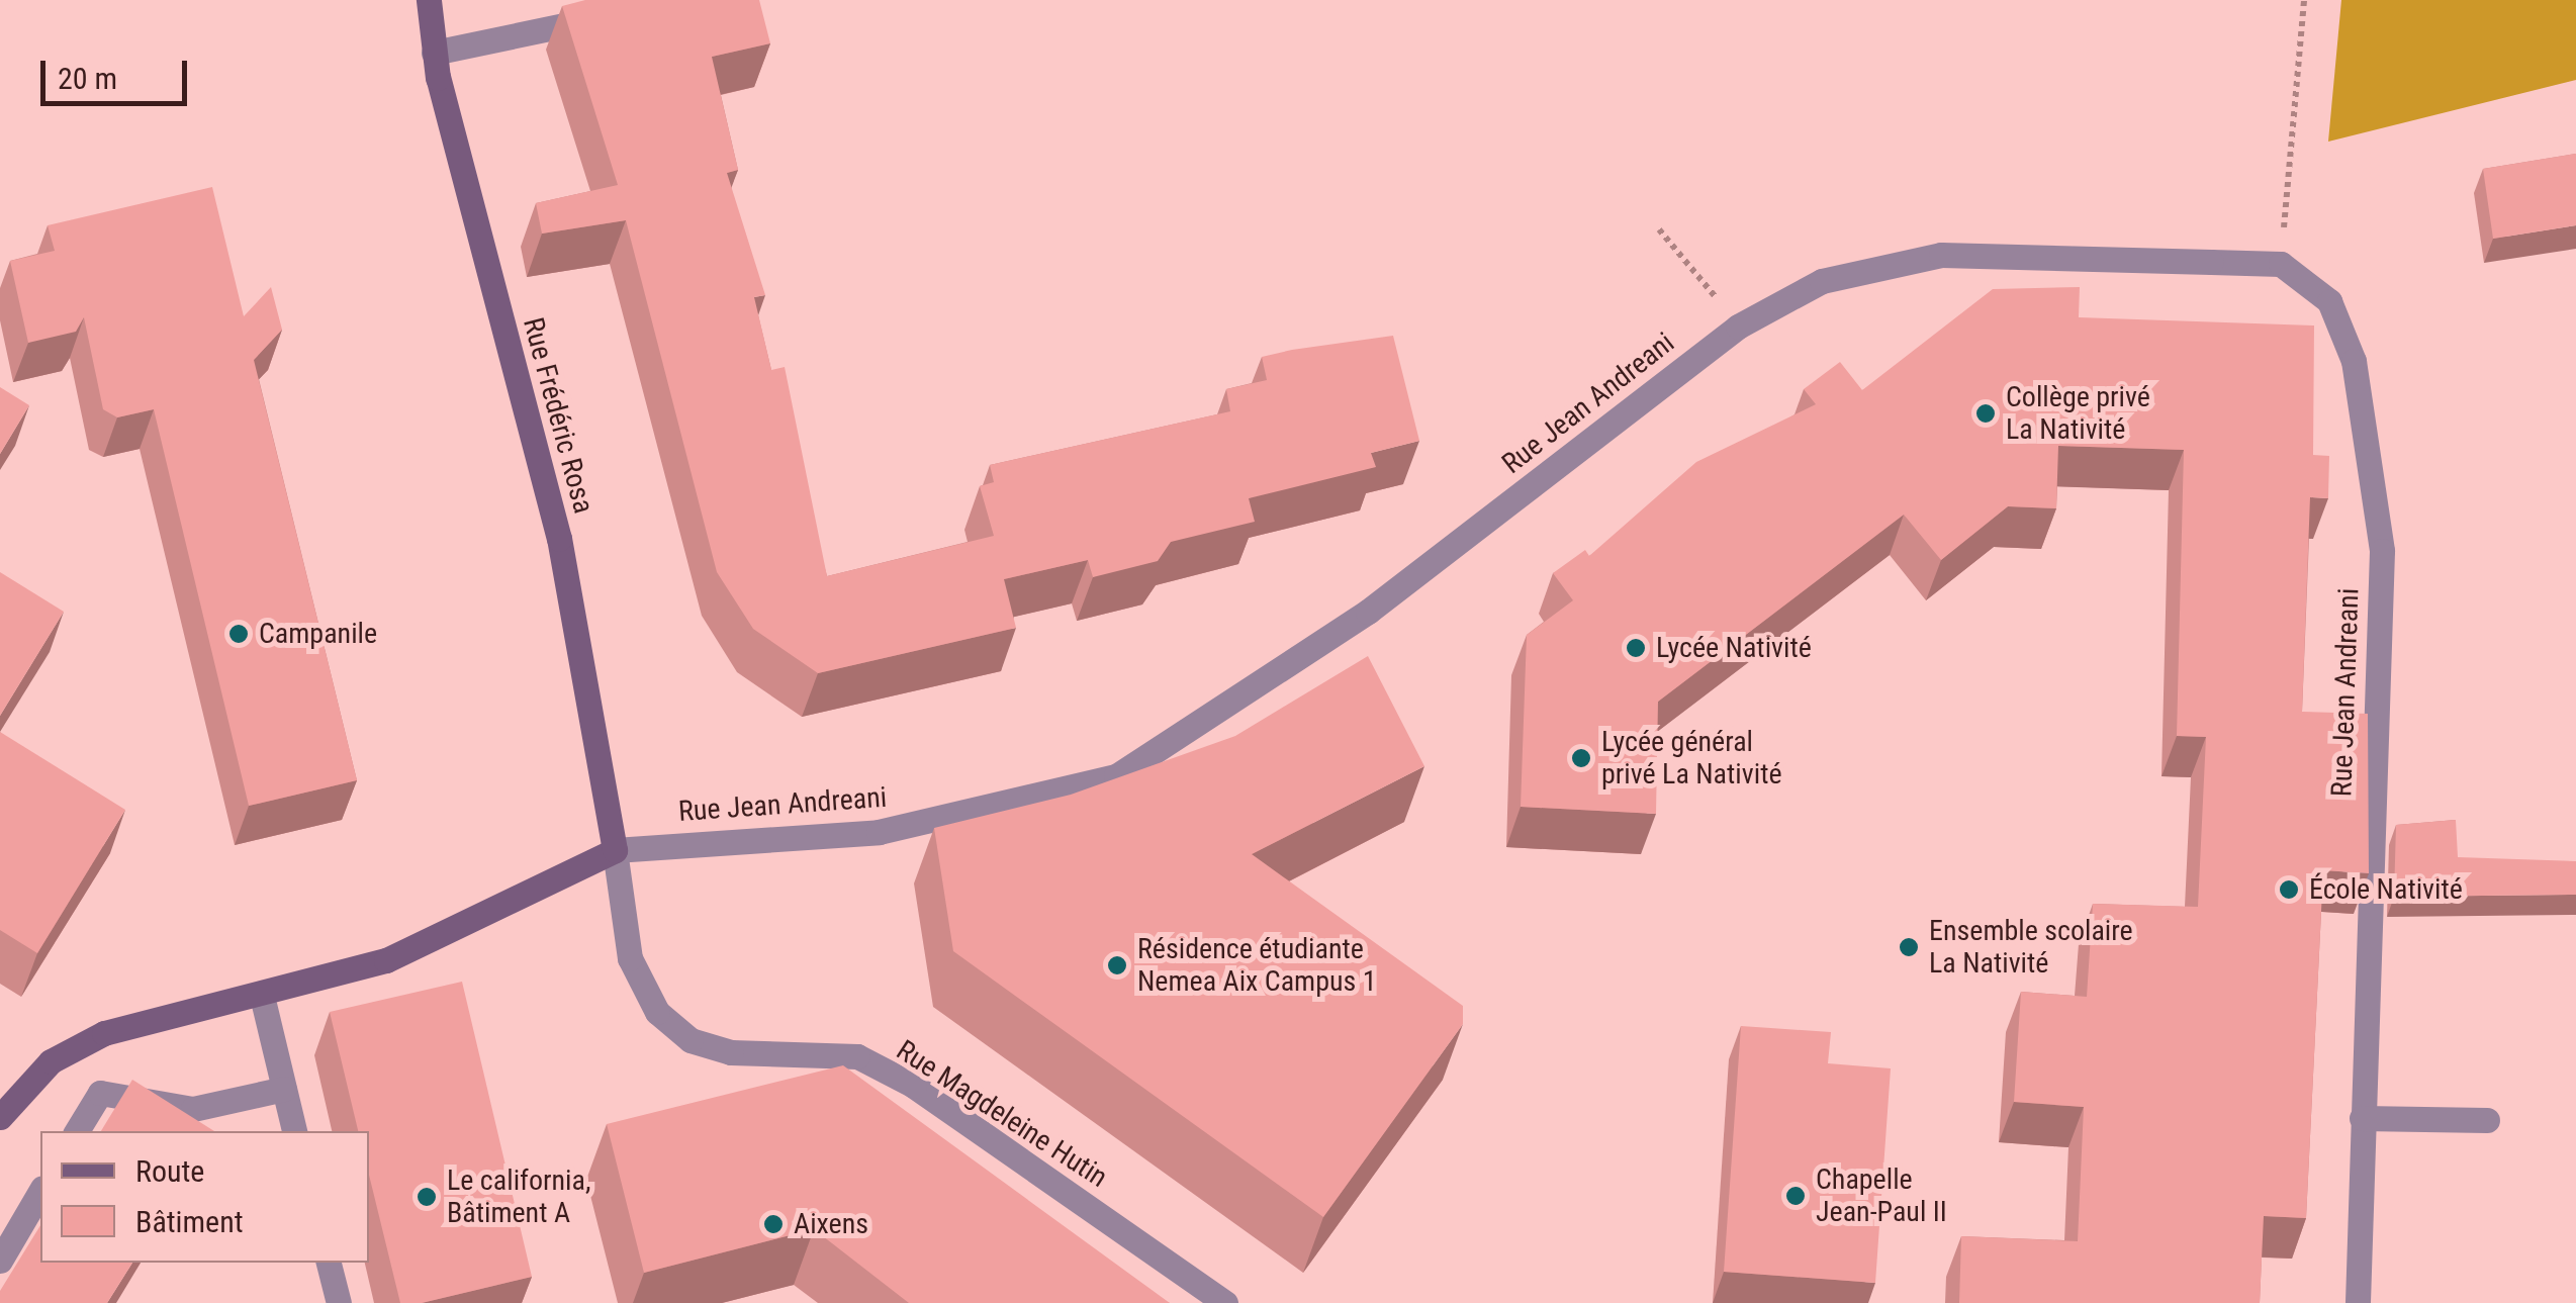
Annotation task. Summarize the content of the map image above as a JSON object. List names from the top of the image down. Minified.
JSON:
{"streets":{"street":["Rue Jean Andreani","Rue Frédéric Rosa","Rue Magdeleine Hutin"]},"crossings":[["Rue Jean Andreani","Rue Frédéric Rosa"],["Rue Jean Andreani","Rue Magdeleine Hutin"],["Rue Frédéric Rosa","Rue Magdeleine Hutin"]],"places":["Collège privé La Nativité","Campanile","Lycée Nativité","Lycée général privé La Nativité","École Nativité","Ensemble scolaire La Nativité","Résidence étudiante Nemea Aix Campus 1","Chapelle Jean-Paul II","Le california, Bâtiment A","Aixens"],"legend":["Route","Bâtiment"],"scale_bar":"20 m"}
